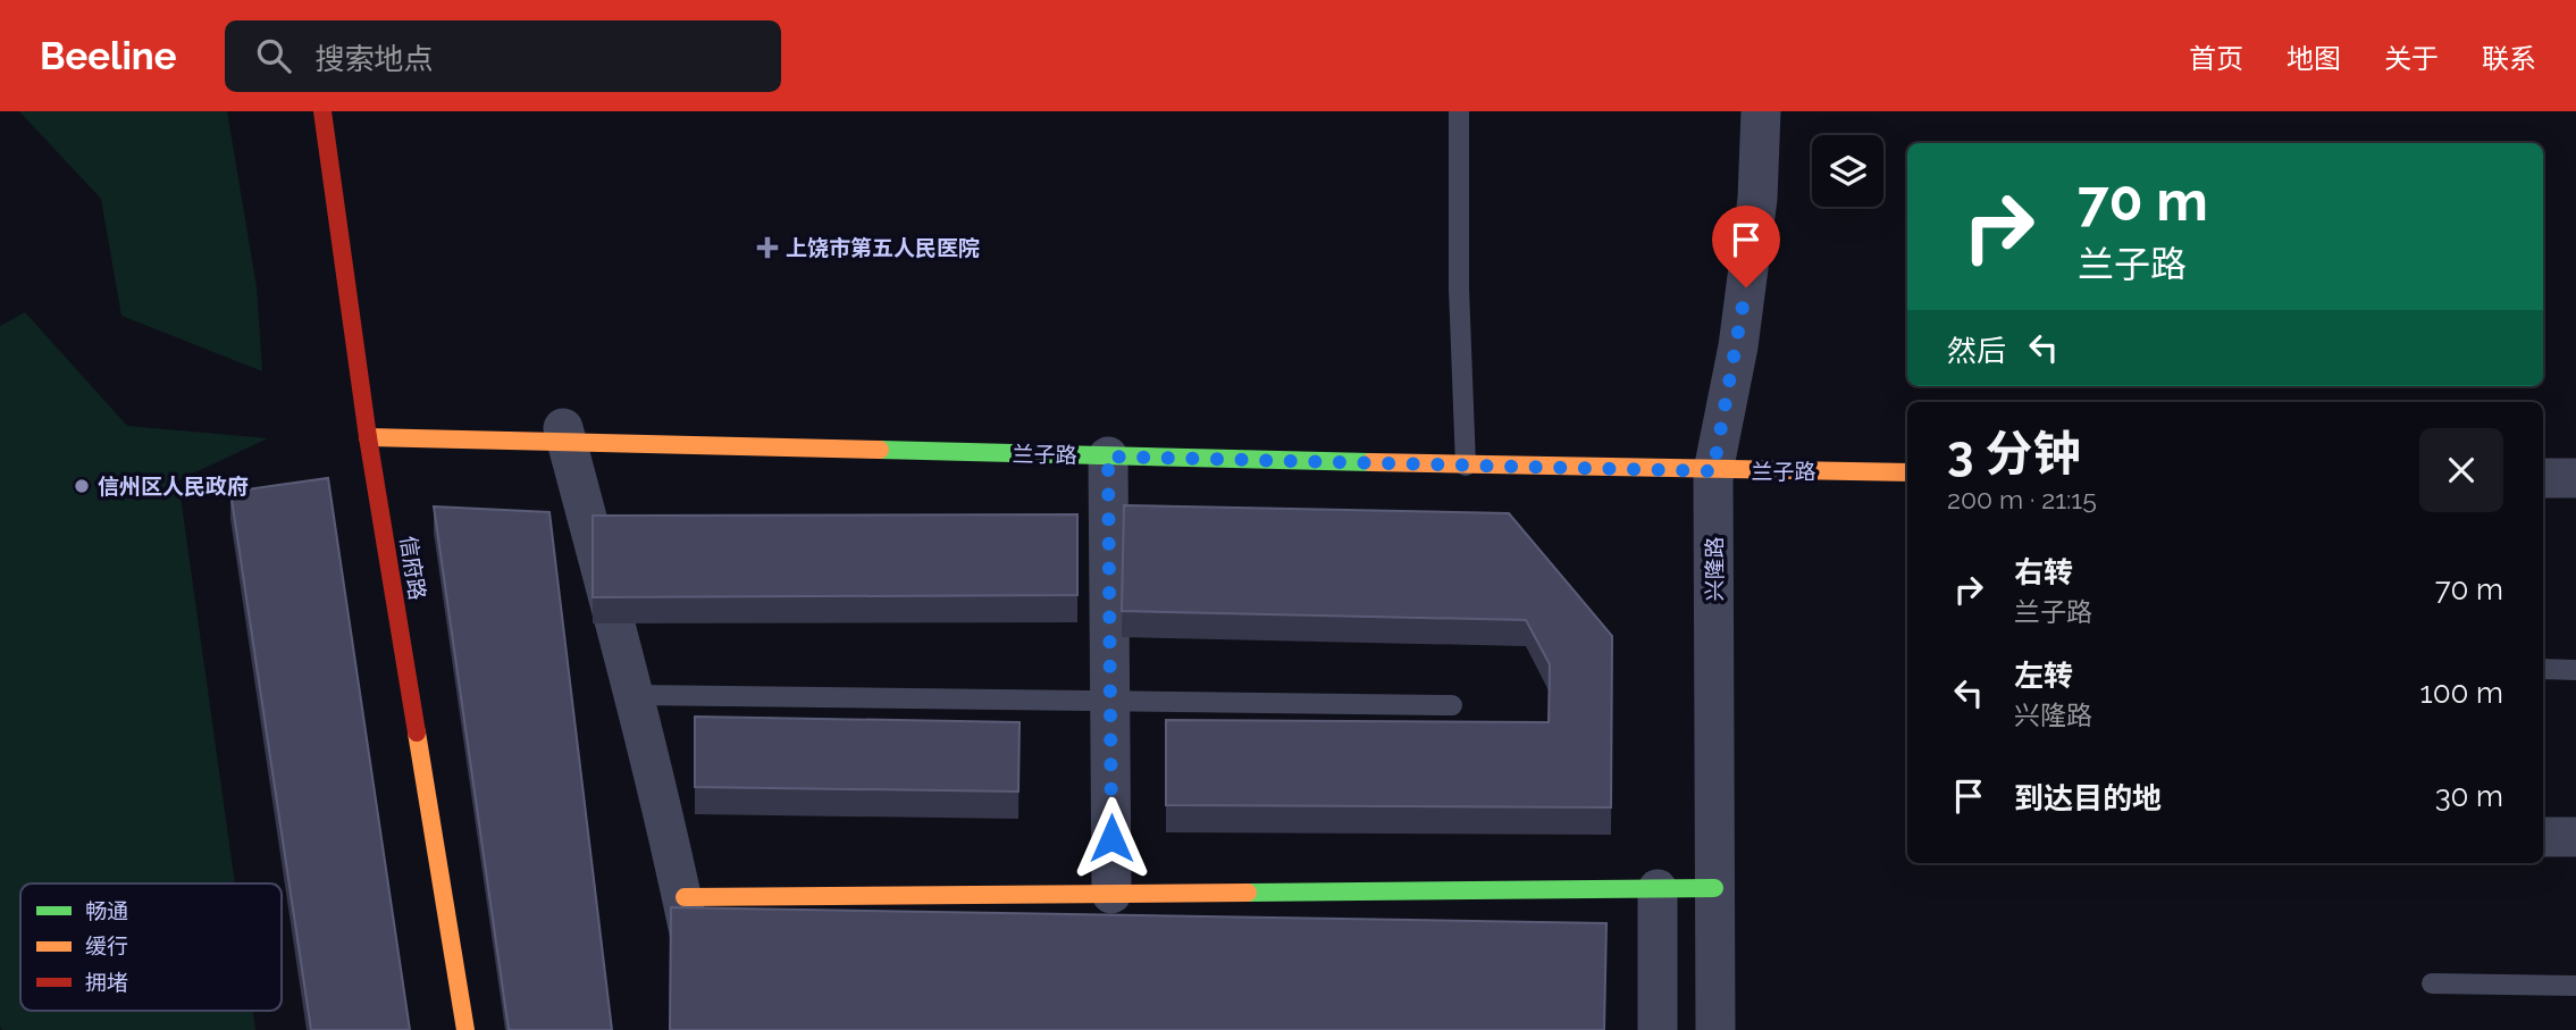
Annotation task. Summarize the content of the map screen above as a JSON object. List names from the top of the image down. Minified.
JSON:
{"streets":{"street":["兰子路","信府路","兴隆路"]},"crossings":[["兰子路","信府路"],["兰子路","兴隆路"]],"places":{"health":["上饶市第五人民医院"],"other":["信州区人民政府"]},"legend":["畅通","缓行","拥堵"],"page":{"header":"Beeline","search":"搜索地点","nav":["首页","地图","关于","联系"],"turn":["70 m","兰子路"],"then":"然后","heading":["3 分钟","200 m · 21:15"],"list":[{"name":"右转","note":"兰子路","value":"70 m"},{"name":"左转","note":"兴隆路","value":"100 m"},{"name":"到达目的地","value":"30 m"}]}}
